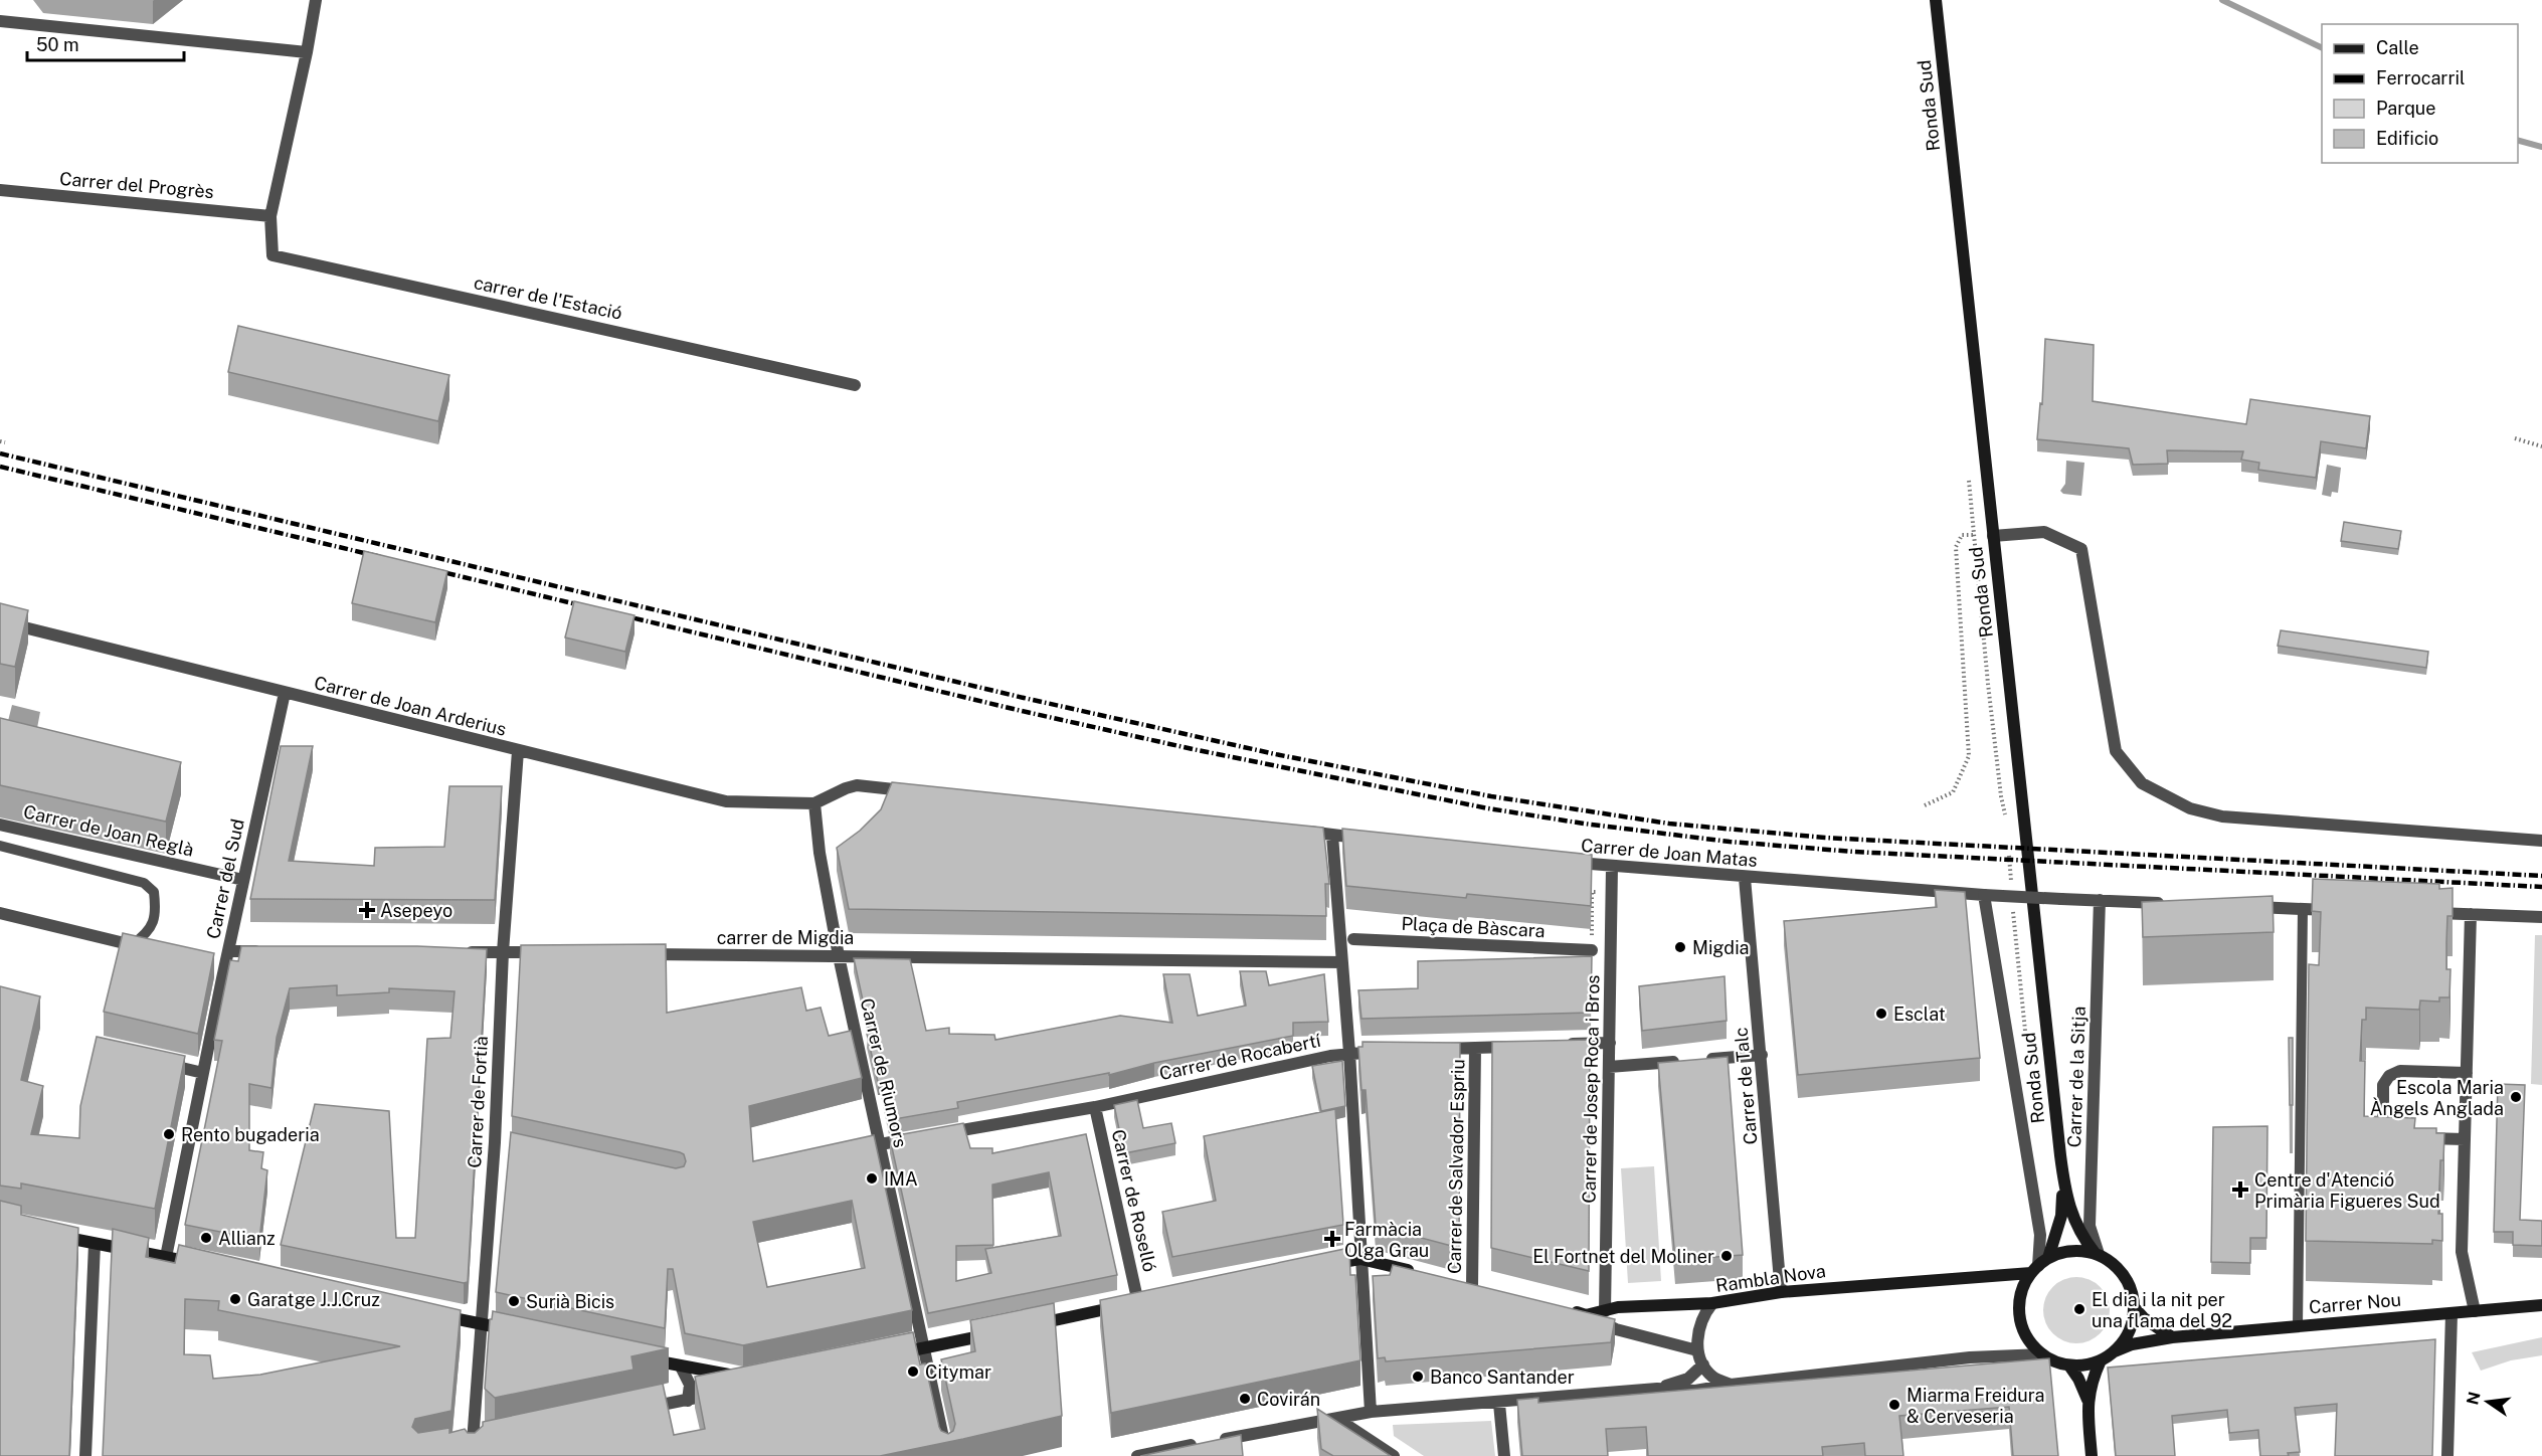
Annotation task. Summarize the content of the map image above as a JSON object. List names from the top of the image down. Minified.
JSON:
{"streets":{"main road":["Ronda Sud","Rambla Nova","Carrer Nou"],"street":["Carrer del Progrès","carrer de l'Estació","Carrer de Joan Arderius","Carrer de Joan Reglà","Carrer de Joan Matas","Carrer del Sud","Plaça de Bàscara","carrer de Migdia","Carrer de Rocabertí","Carrer de Riumors","Carrer de la Sitja","Carrer de Talc","Carrer de Josep Roca i Bros","Carrer de Fortià","Carrer de Salvador Espriu","Carrer de Roselló"]},"crossings":[["Ronda Sud","Carrer de la Sitja"],["Ronda Sud","Rambla Nova"],["Ronda Sud","Carrer Nou"],["Carrer del Progrès","carrer de l'Estació"],["Carrer de Joan Arderius","Carrer del Sud"],["Carrer de Joan Arderius","Carrer de Riumors"],["Carrer de Joan Arderius","Carrer de Fortià"],["Carrer de Joan Reglà","Carrer del Sud"],["Carrer de Joan Matas","Carrer de la Sitja"],["Carrer de Joan Matas","Carrer de Talc"],["Carrer de Joan Matas","Carrer de Josep Roca i Bros"],["carrer de Migdia","Carrer de Riumors"],["Carrer de Rocabertí","Carrer de Riumors"],["Carrer de Rocabertí","Carrer de Roselló"],["Carrer de la Sitja","Rambla Nova"],["Carrer de la Sitja","Carrer Nou"],["Carrer de Talc","Rambla Nova"],["Rambla Nova","Carrer Nou"]],"places":{"health":["Asepeyo","Centre d'Atenció Primària Figueres Sud","Farmàcia Olga Grau"],"other":["Migdia","Esclat","Escola Maria Àngels Anglada","Rento bugaderia","IMA","Allianz","El Fortnet del Moliner","Garatge J.J.Cruz","Surià Bicis","El dia i la nit per una flama del 92","Citymar","Banco Santander","Covirán","Miarma Freidura & Cerveseria"]},"legend":["Calle","Ferrocarril","Parque","Edificio"],"scale_bar":"50 m","north":"left"}
